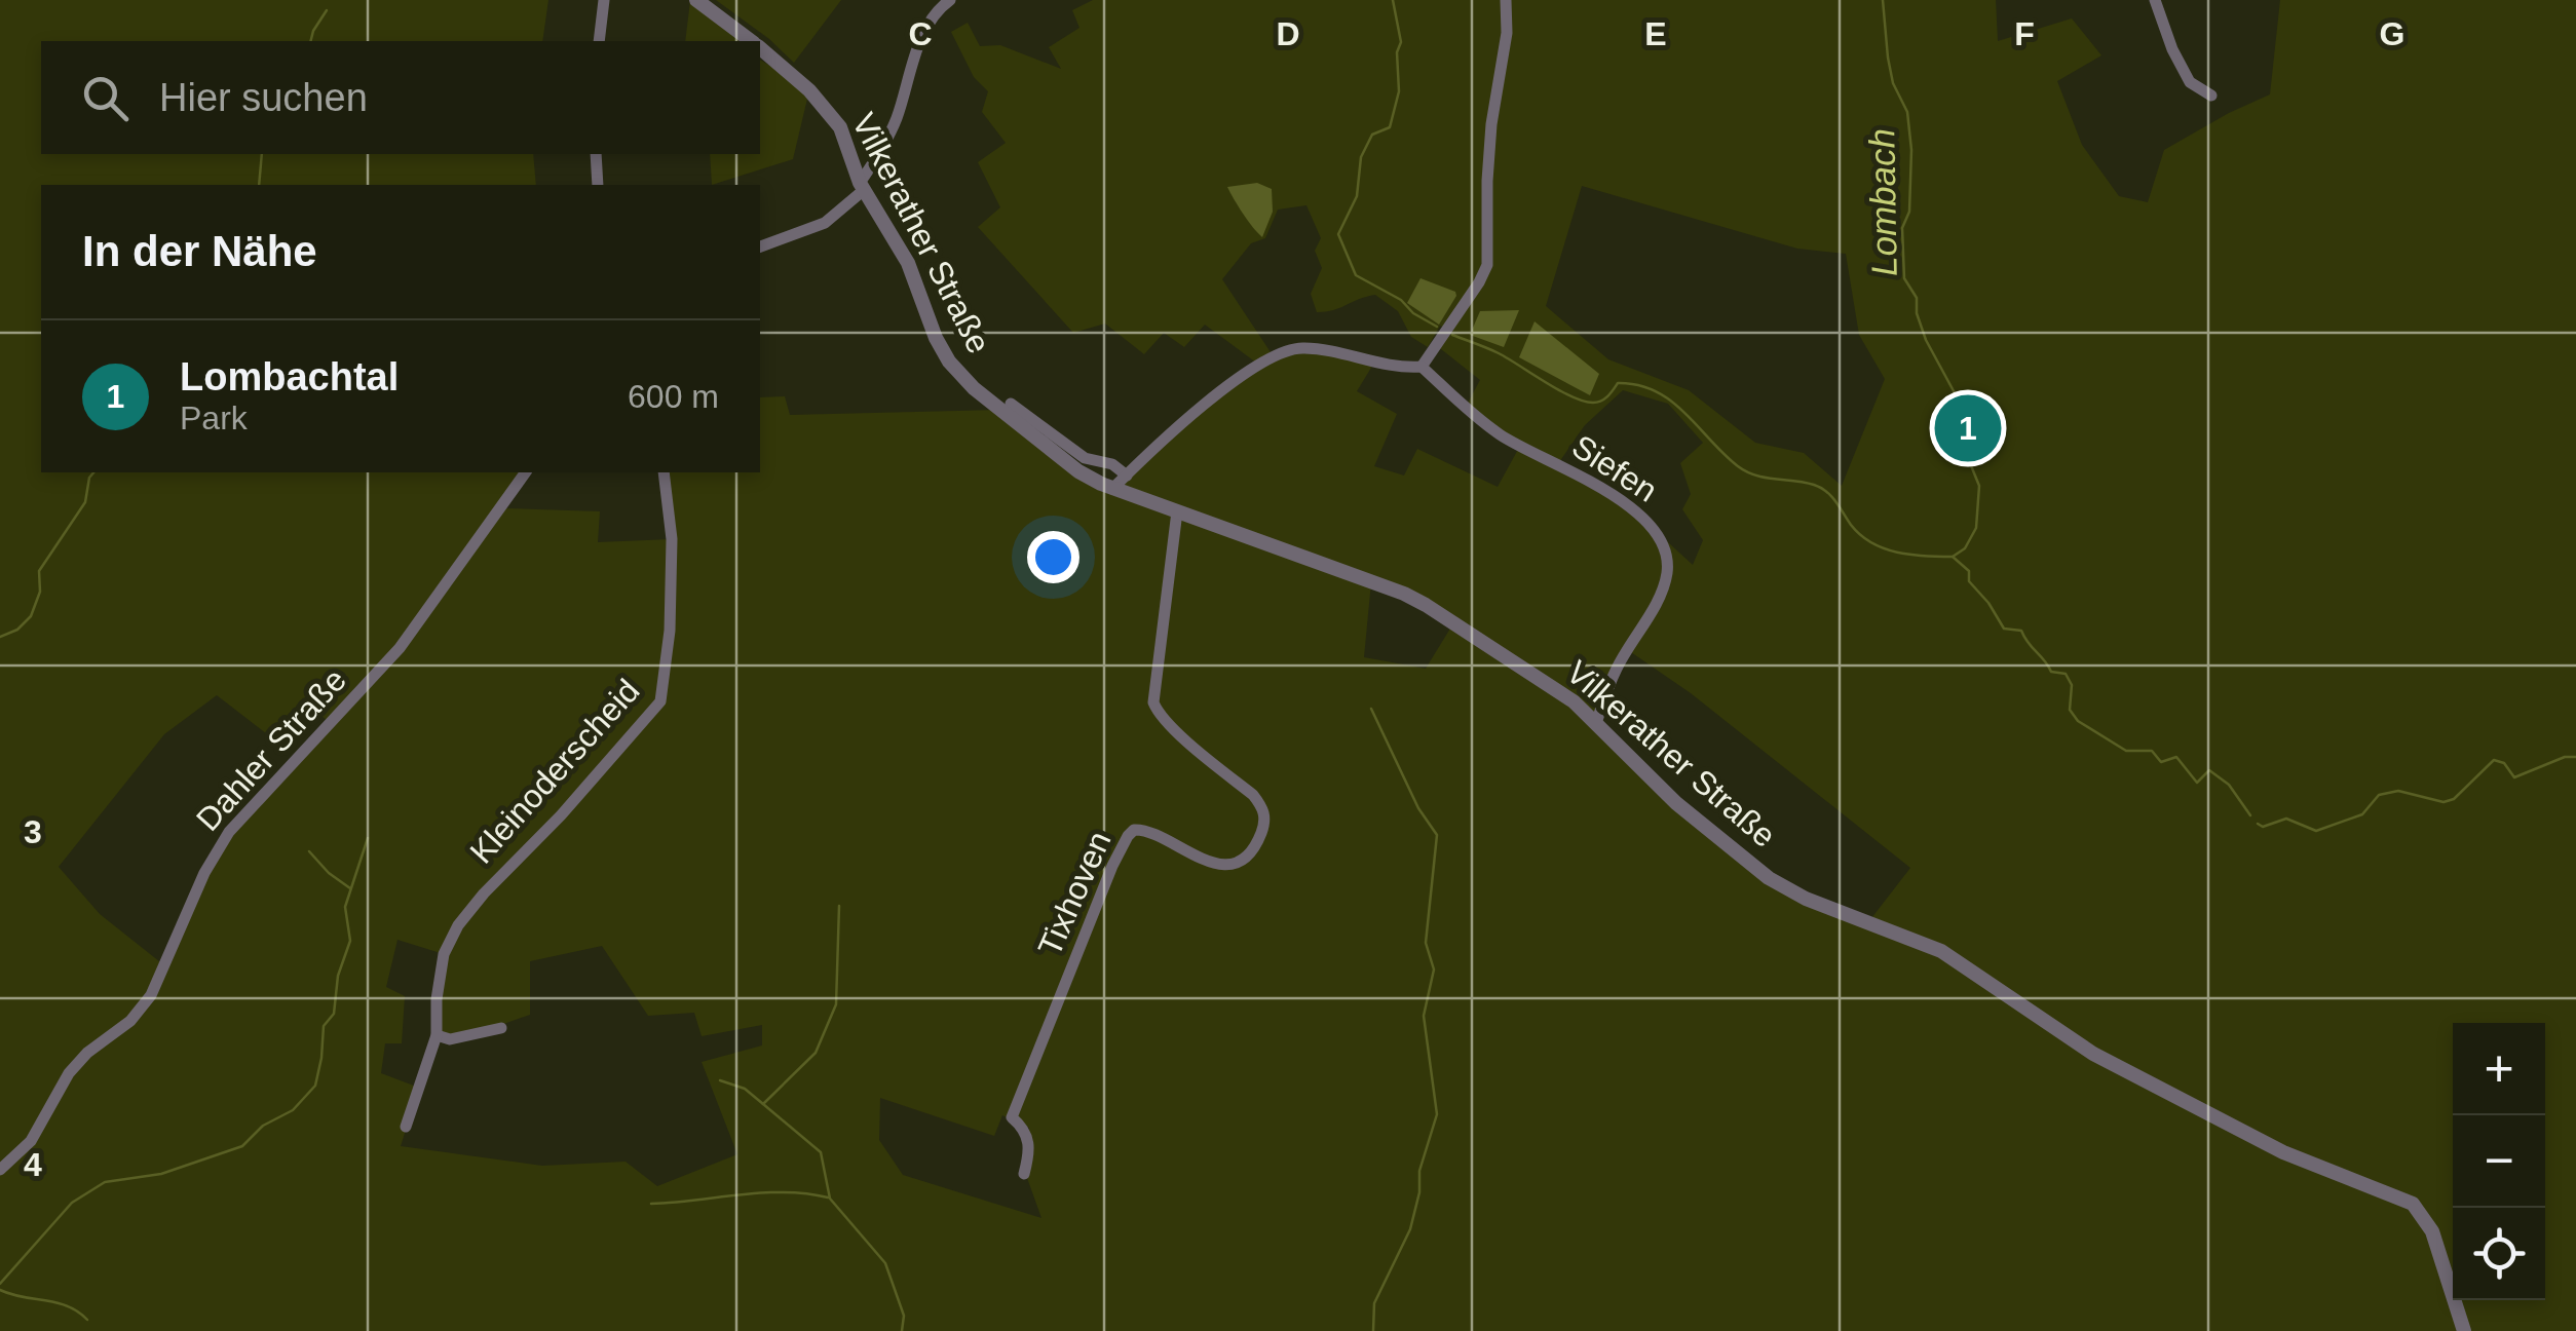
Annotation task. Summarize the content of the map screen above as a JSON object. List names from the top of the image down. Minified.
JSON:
{"streets":{"street":["Vilkerather Straße","Siefen","Dahler Straße","Kleinoderscheid","Tixhoven"]},"crossings":[["Vilkerather Straße","Siefen"],["Vilkerather Straße","Tixhoven"]],"water":["Lombach"],"page":{"search":"Hier suchen","heading":"In der Nähe","list":[{"mark":"1","name":"Lombachtal","note":"Park","value":"600 m"}],"pins":"1","map_buttons":["+","−"]},"grid":{"columns":["C","D","E","F","G"],"rows":["3","4"]}}
